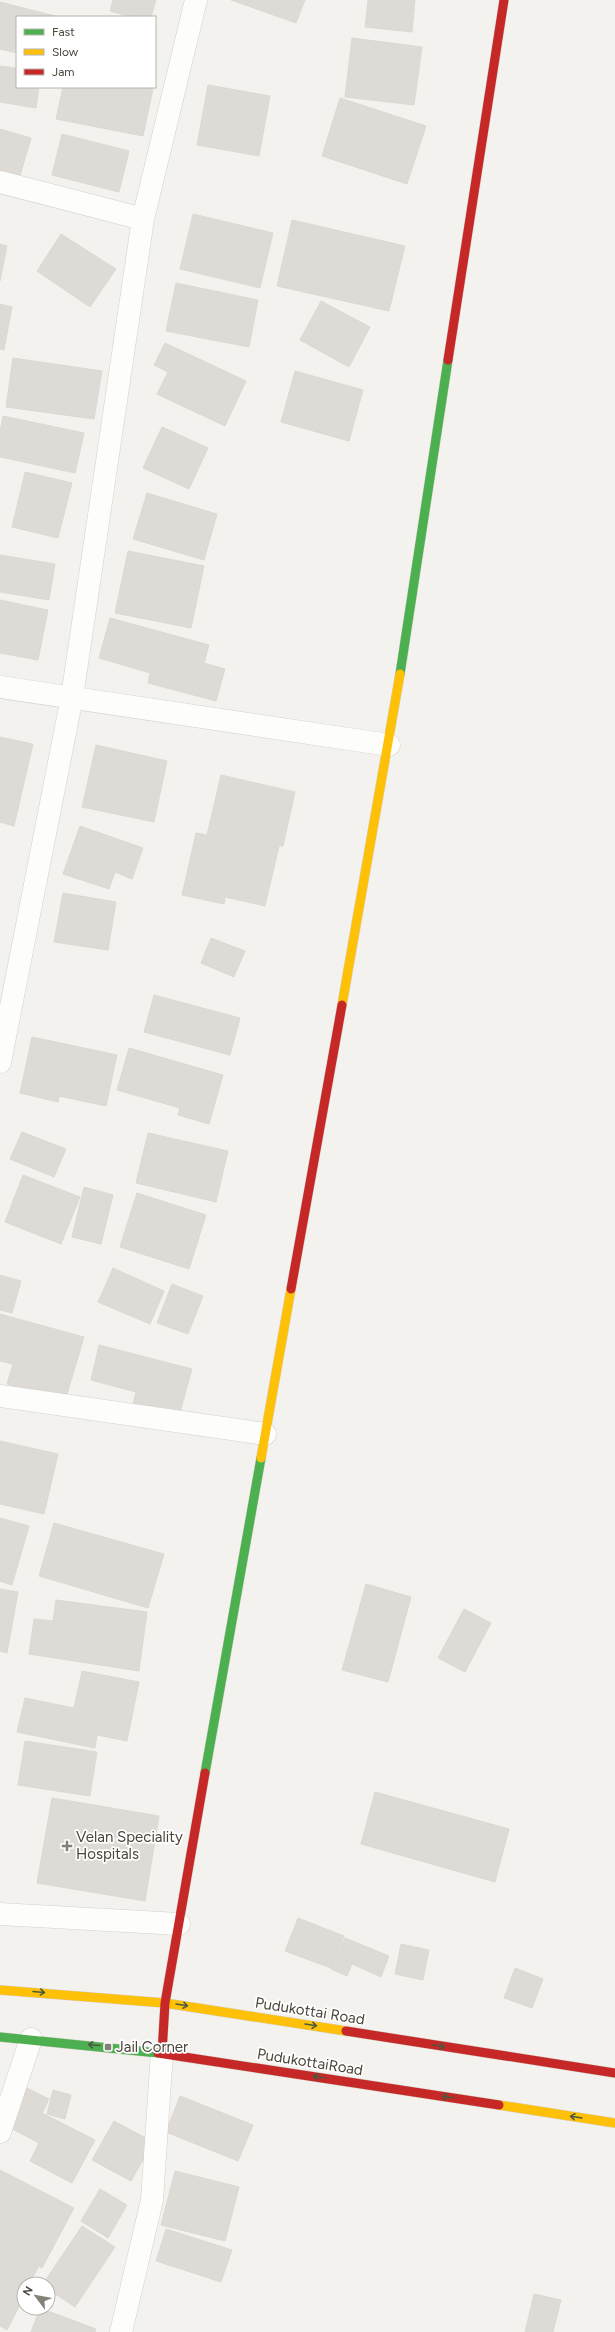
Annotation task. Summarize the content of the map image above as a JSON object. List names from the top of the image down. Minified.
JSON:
{"streets":{"main road":["Pudukottai Road","PudukottaiRoad"]},"one_way":["Pudukottai Road","PudukottaiRoad"],"places":{"health":["Velan Speciality Hospitals"],"transit":["Jail Corner"]},"legend":["Fast","Slow","Jam"],"north":"top left"}
